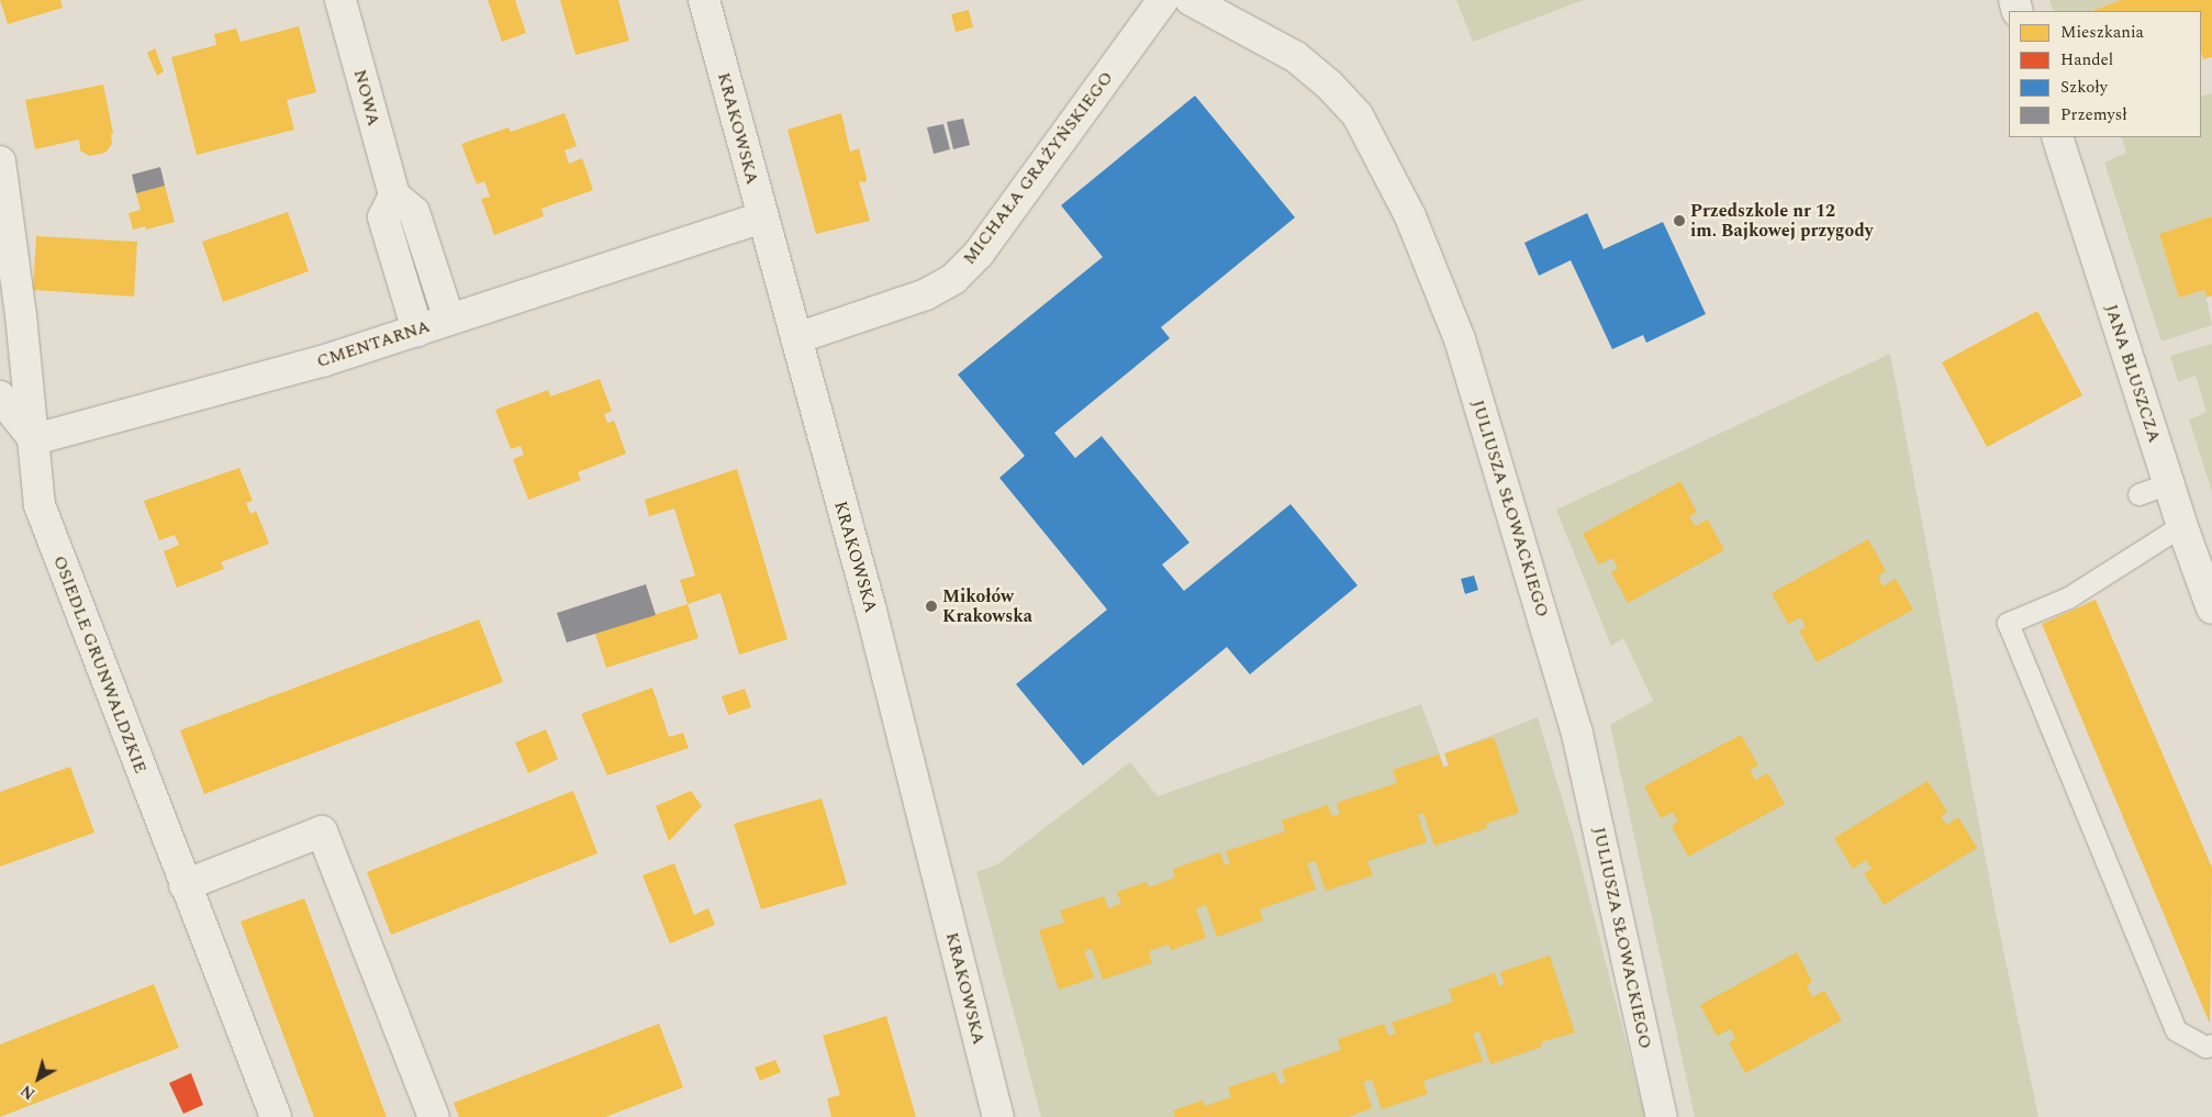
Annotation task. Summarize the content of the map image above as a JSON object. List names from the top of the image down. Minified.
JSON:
{"streets":{"street":["NOWA","KRAKOWSKA","MICHAŁA GRAŻYŃSKIEGO","CMENTARNA","JANA BLUSZCZA","JULIUSZA SŁOWACKIEGO","OSIEDLE GRUNWALDZKIE"]},"crossings":[["KRAKOWSKA","MICHAŁA GRAŻYŃSKIEGO"],["KRAKOWSKA","CMENTARNA"],["CMENTARNA","OSIEDLE GRUNWALDZKIE"]],"places":["Przedszkole nr 12 im. Bajkowej przygody","Mikołów Krakowska"],"legend":["Mieszkania","Handel","Szkoły","Przemysł"],"north":"bottom left"}
